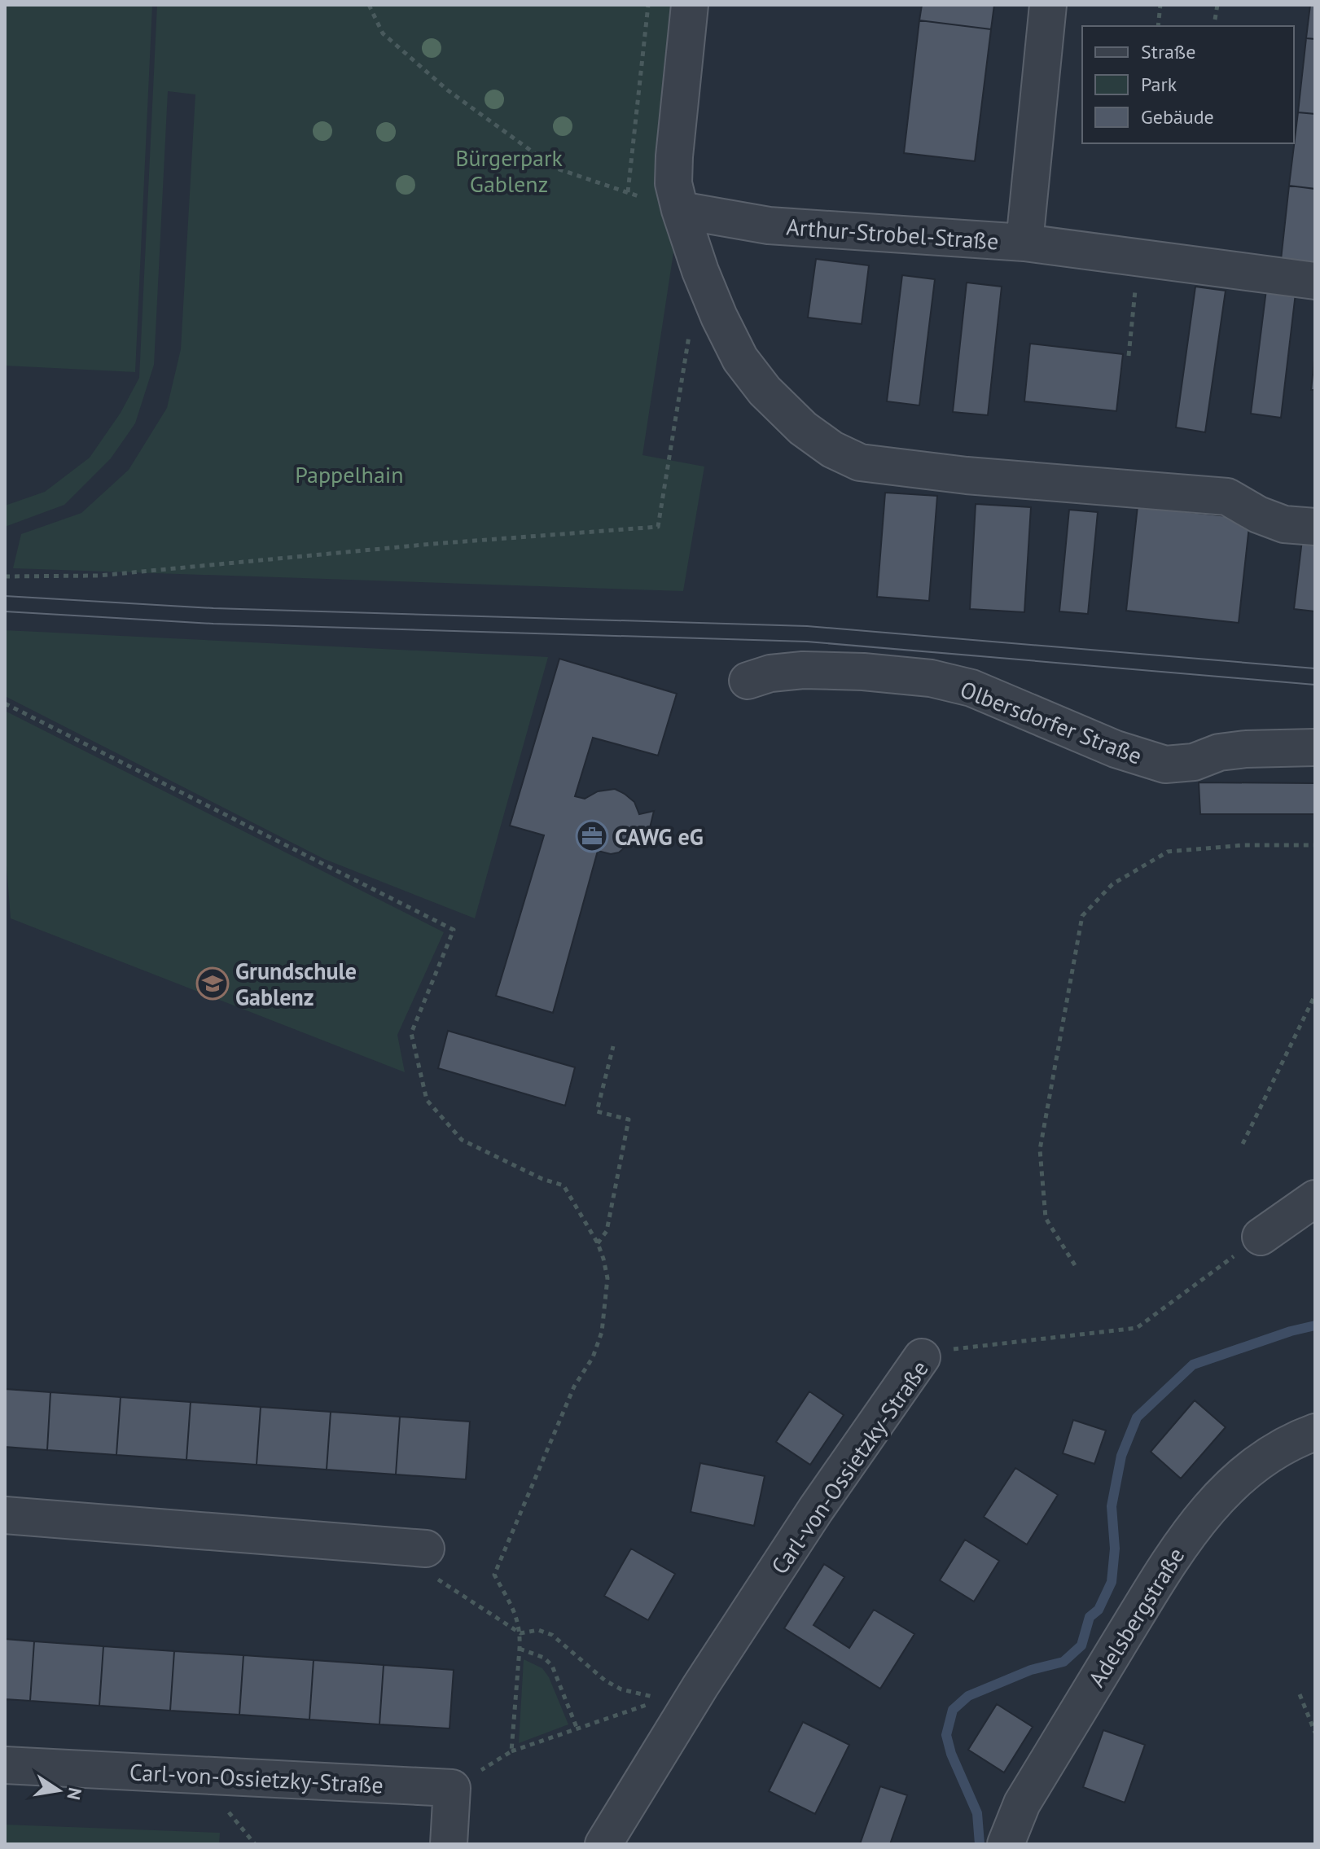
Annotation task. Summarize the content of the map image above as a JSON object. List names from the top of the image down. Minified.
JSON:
{"streets":{"street":["Arthur-Strobel-Straße","Olbersdorfer Straße","Carl-von-Ossietzky-Straße","Adelsbergstraße"]},"parks":["Bürgerpark Gablenz","Pappelhain"],"places":{"office":["CAWG eG"],"school or university":["Grundschule Gablenz"]},"legend":["Straße","Park","Gebäude"],"north":"right"}
